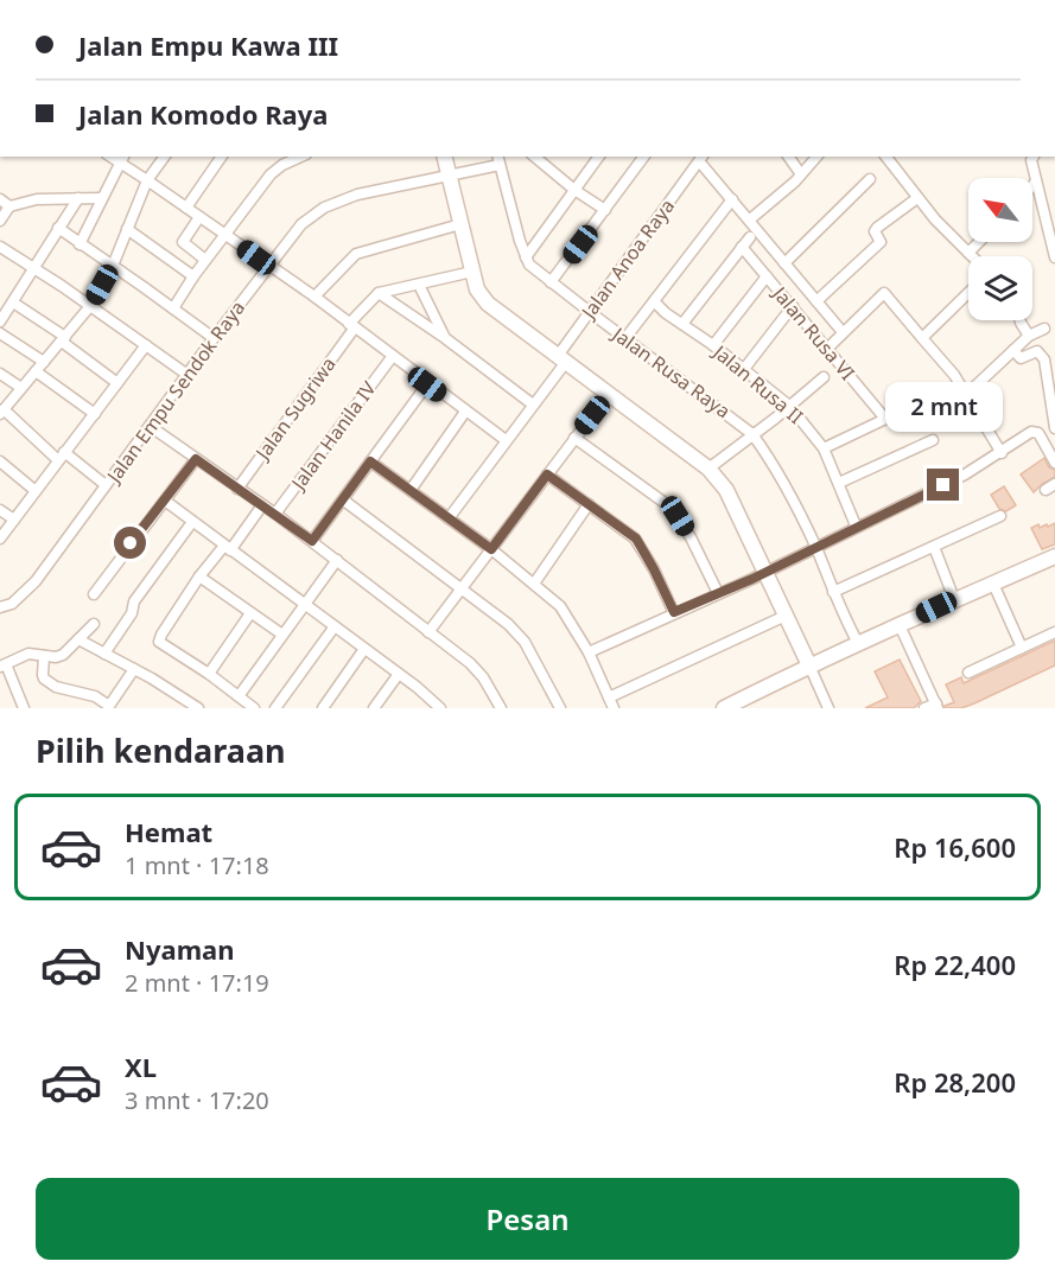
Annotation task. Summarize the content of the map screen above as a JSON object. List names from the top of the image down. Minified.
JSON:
{"streets":{"street":["Jalan Anoa Raya","Jalan Rusa VI","Jalan Rusa Raya","Jalan Rusa II","Jalan Empu Sendok Raya","Jalan Sugriwa","Jalan Hanila IV"]},"crossings":[["Jalan Anoa Raya","Jalan Rusa Raya"],["Jalan Rusa Raya","Jalan Rusa II"]],"north":"top left","page":{"banner":["Jalan Empu Kawa III","Jalan Komodo Raya"],"bubble":"2 mnt","heading":"Pilih kendaraan","list":[{"name":"Hemat","note":"1 mnt · 17:18","value":"Rp 16,600"},{"name":"Nyaman","note":"2 mnt · 17:19","value":"Rp 22,400"},{"name":"XL","note":"3 mnt · 17:20","value":"Rp 28,200"}],"buttons":"Pesan"}}
